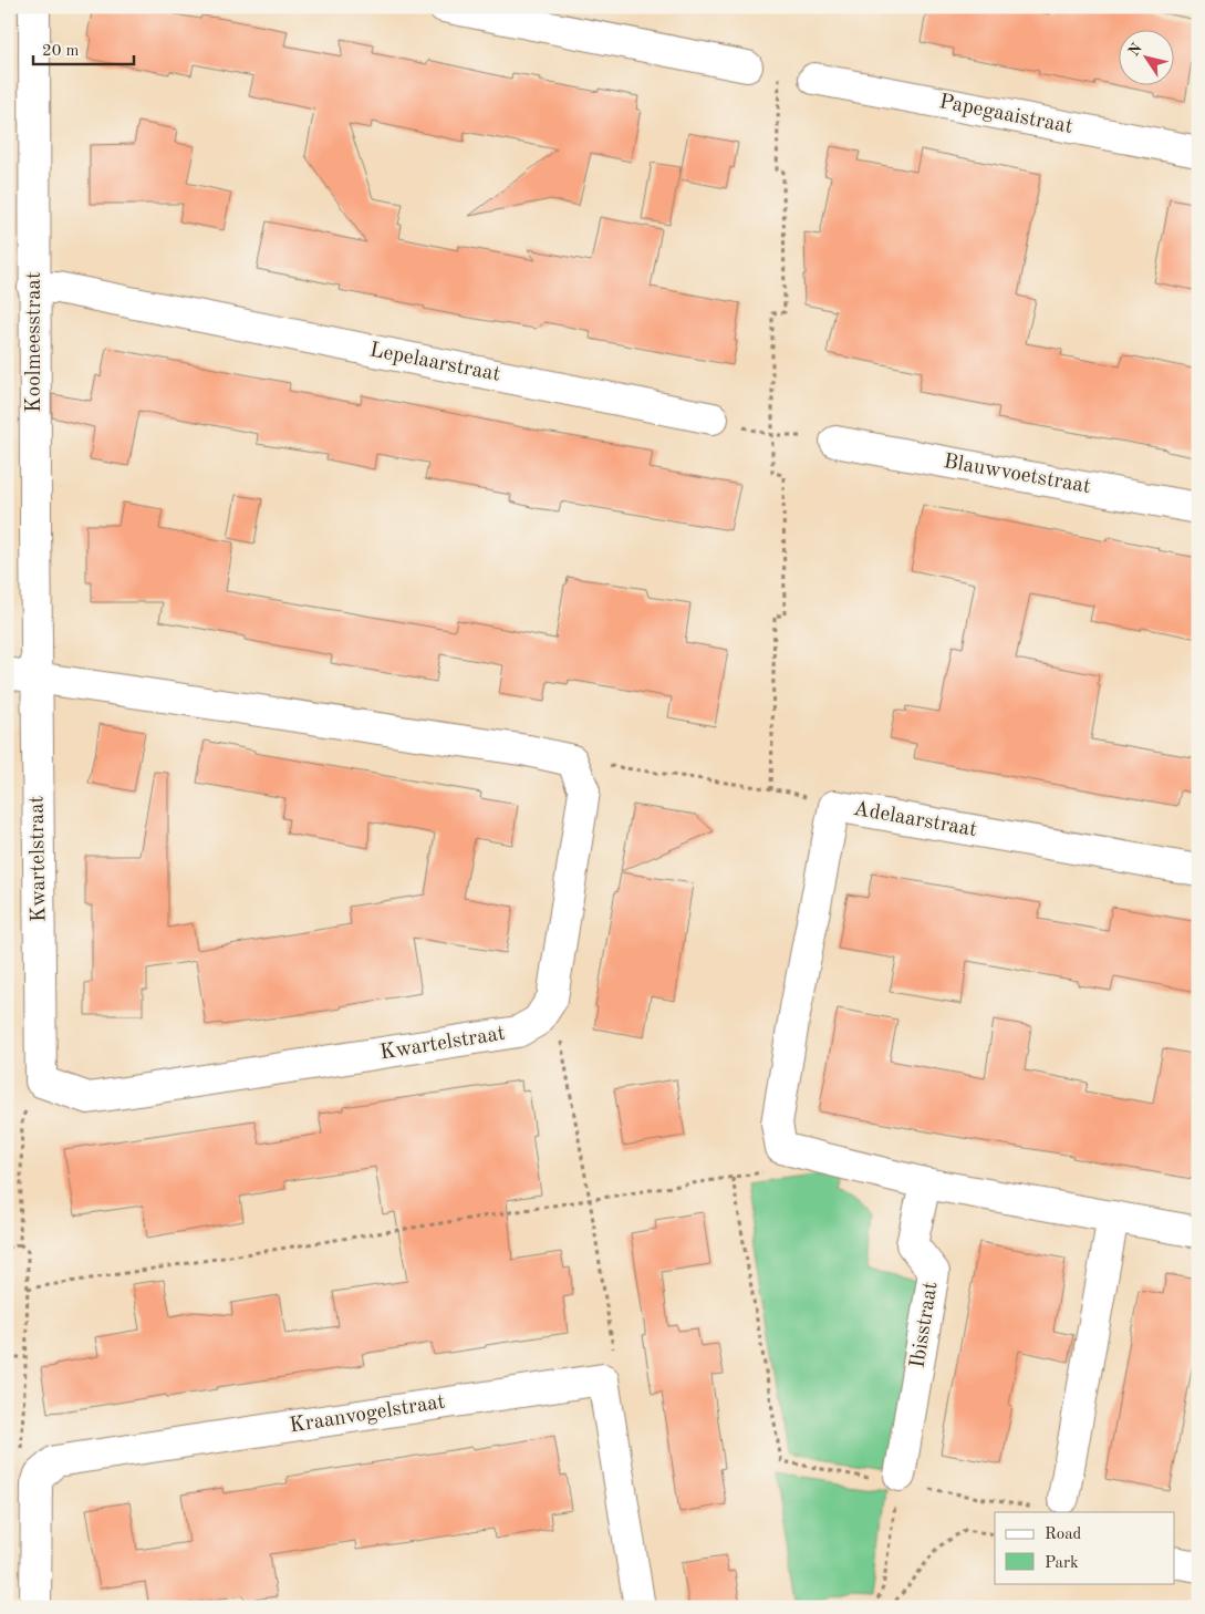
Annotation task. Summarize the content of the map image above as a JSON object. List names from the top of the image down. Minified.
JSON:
{"streets":{"street":["Papegaaistraat","Koolmeesstraat","Lepelaarstraat","Blauwvoetstraat","Adelaarstraat","Kwartelstraat","Ibisstraat","Kraanvogelstraat"]},"crossings":[["Koolmeesstraat","Lepelaarstraat"],["Koolmeesstraat","Kwartelstraat"]],"legend":["Road","Park"],"scale_bar":"20 m","north":"top left"}
